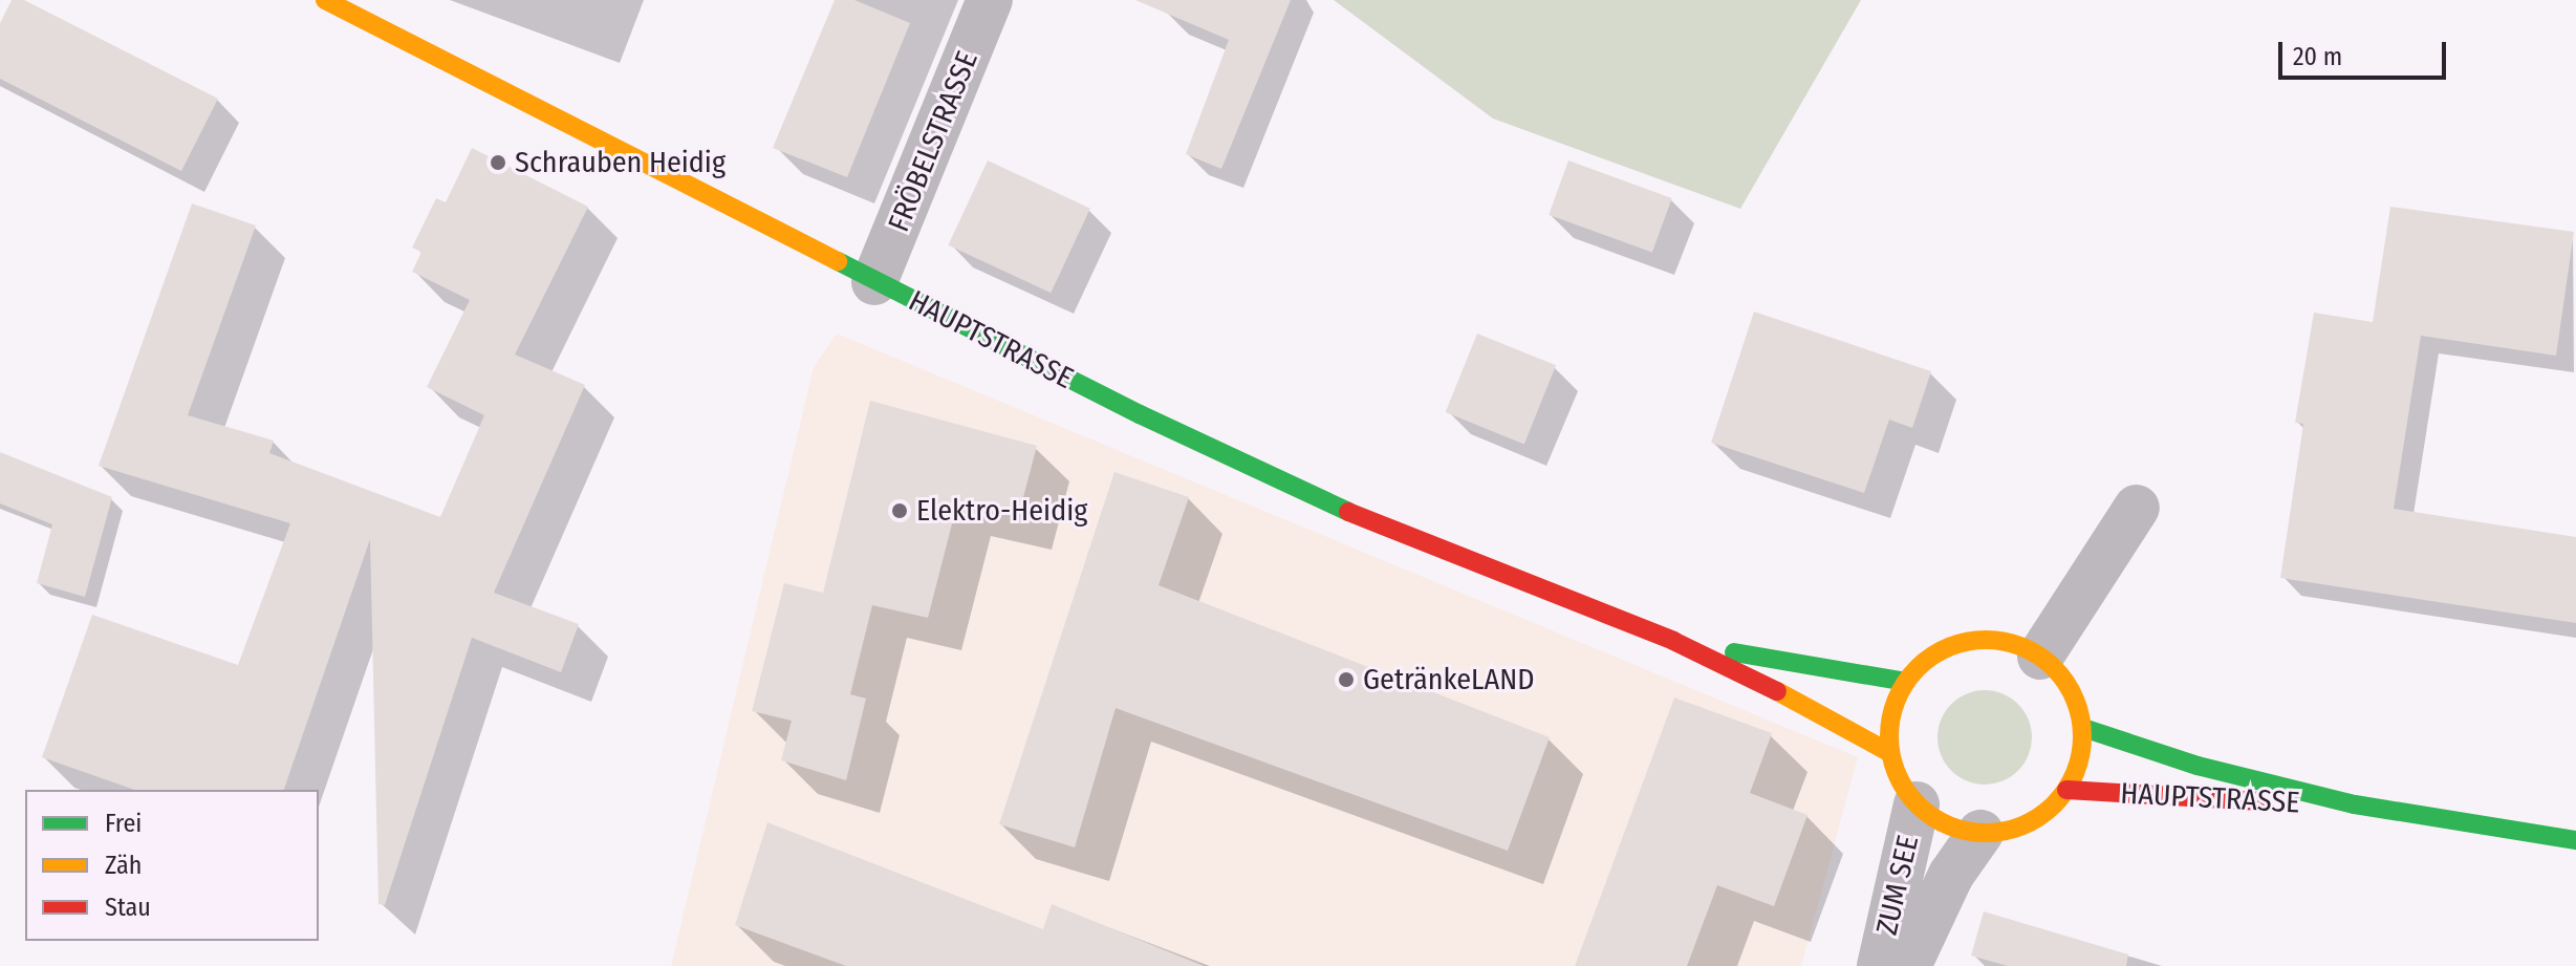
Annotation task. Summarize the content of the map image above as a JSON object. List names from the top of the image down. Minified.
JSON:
{"streets":{"main road":["HAUPTSTRASSE"],"street":["FRÖBELSTRASSE","ZUM SEE"]},"crossings":[["FRÖBELSTRASSE","HAUPTSTRASSE"],["HAUPTSTRASSE","ZUM SEE"]],"places":["Schrauben Heidig","Elektro-Heidig","GetränkeLAND"],"legend":["Frei","Zäh","Stau"],"scale_bar":"20 m"}
